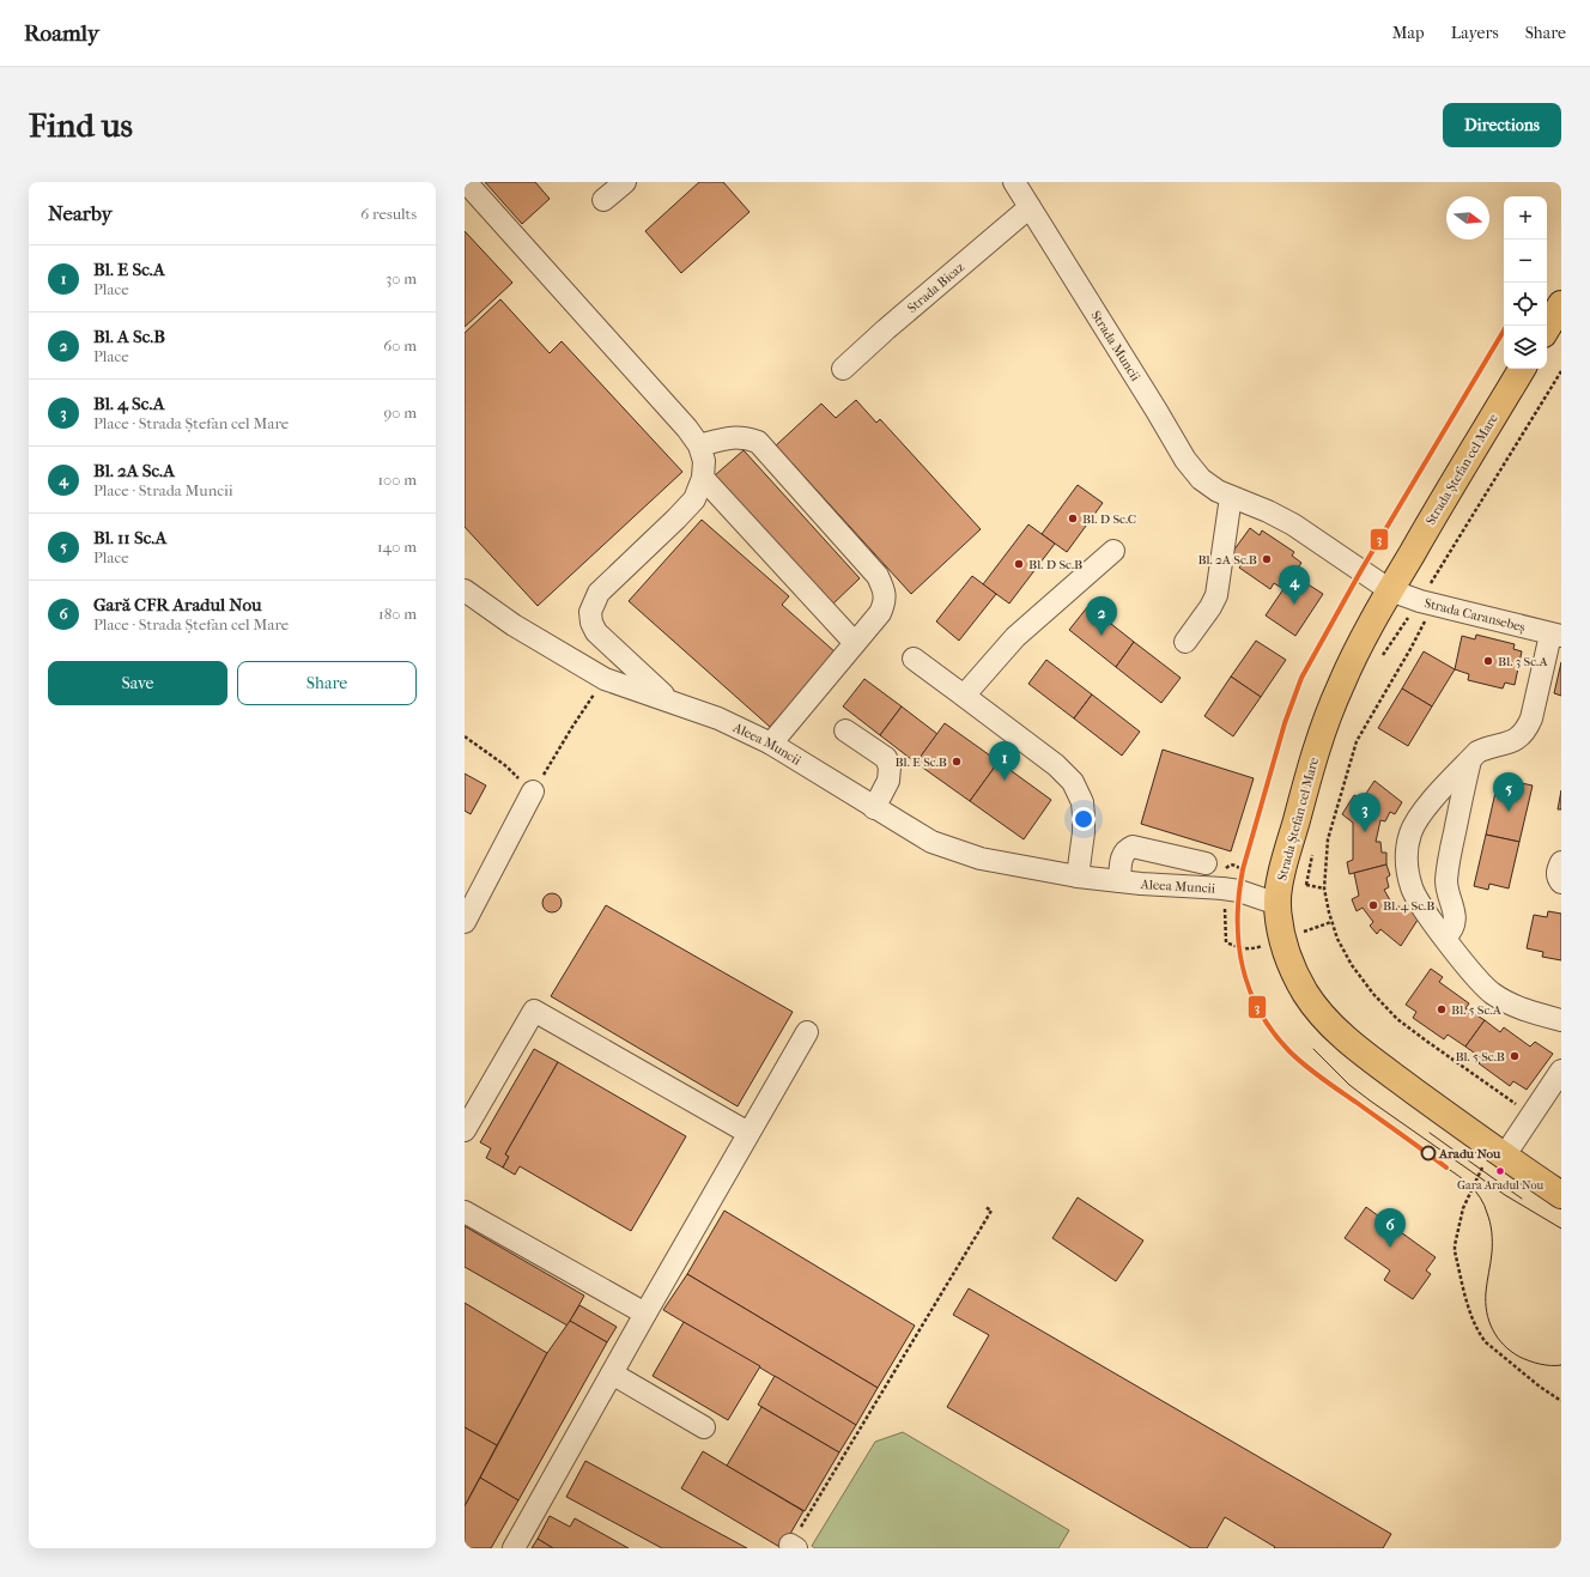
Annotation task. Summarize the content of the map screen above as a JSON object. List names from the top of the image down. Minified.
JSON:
{"streets":{"main road":["Strada Ștefan cel Mare"],"street":["Strada Bicaz","Strada Muncii","Strada Caransebeș","Aleea Muncii"]},"crossings":[["Strada Bicaz","Strada Muncii"],["Strada Muncii","Strada Ștefan cel Mare"],["Strada Muncii","Strada Caransebeș"],["Strada Ștefan cel Mare","Strada Caransebeș"],["Strada Ștefan cel Mare","Aleea Muncii"]],"places":["Bl. D Sc.C","Bl. 2A Sc.B","Bl. D Sc.B","Bl. 3 Sc.A","Bl. E Sc.B","Bl. 4 Sc.B","Bl. 5 Sc.A","Bl. 5 Sc.B","Aradu Nou","Gara Aradul Nou"],"lines":["tram line 3"],"north":"right","page":{"header":"Roamly","nav":["Map","Layers","Share"],"buttons":["Directions",["Save","Share"]],"title":"Find us","heading":["Nearby","6 results"],"map_buttons":["+","−"],"list":[{"mark":"1","name":"Bl. E Sc.A","note":"Place","value":"30 m"},{"mark":"2","name":"Bl. A Sc.B","note":"Place","value":"60 m"},{"mark":"3","name":"Bl. 4 Sc.A","note":"Place · Strada Ștefan cel Mare","value":"90 m"},{"mark":"4","name":"Bl. 2A Sc.A","note":"Place · Strada Muncii","value":"100 m"},{"mark":"5","name":"Bl. 11 Sc.A","note":"Place","value":"140 m"},{"mark":"6","name":"Gară CFR Aradul Nou","note":"Place · Strada Ștefan cel Mare","value":"180 m"}],"pins":["4","2","1","5","3","6"]}}
